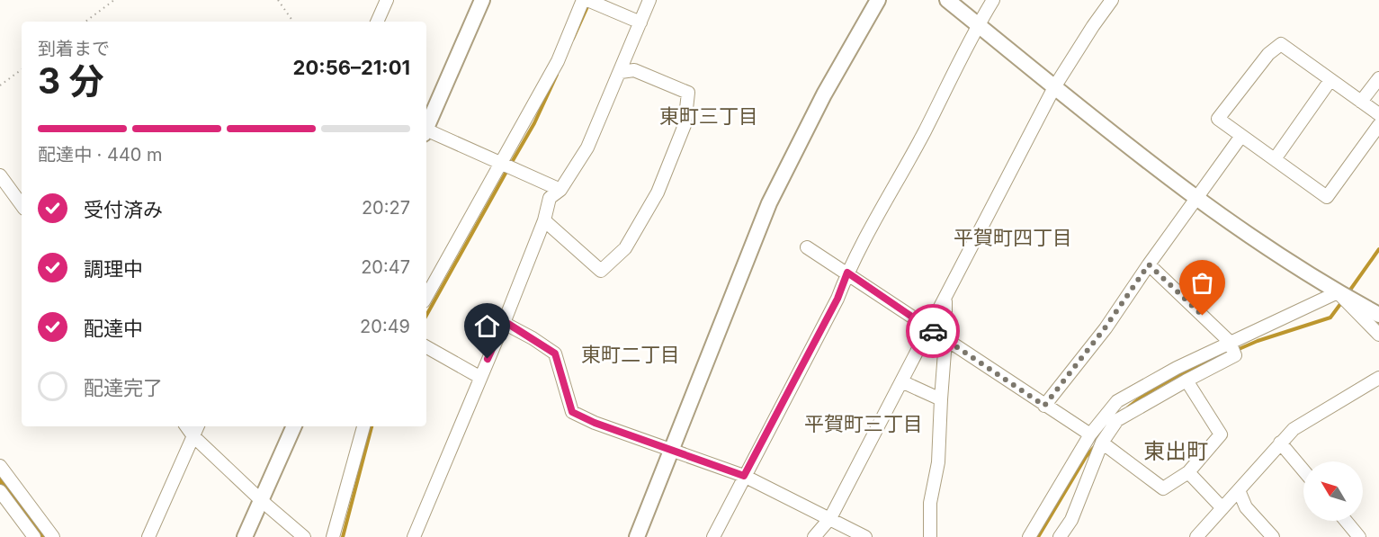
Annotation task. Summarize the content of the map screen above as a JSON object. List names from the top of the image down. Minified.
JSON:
{"districts":["東町三丁目","平賀町四丁目","東町二丁目","平賀町三丁目","東出町"],"north":"top left","page":{"heading":["3 分","到着まで","20:56–21:01"],"bar":"配達中 · 440 m","list":[["受付済み","20:27"],["調理中","20:47"],["配達中","20:49"],"配達完了"]}}
